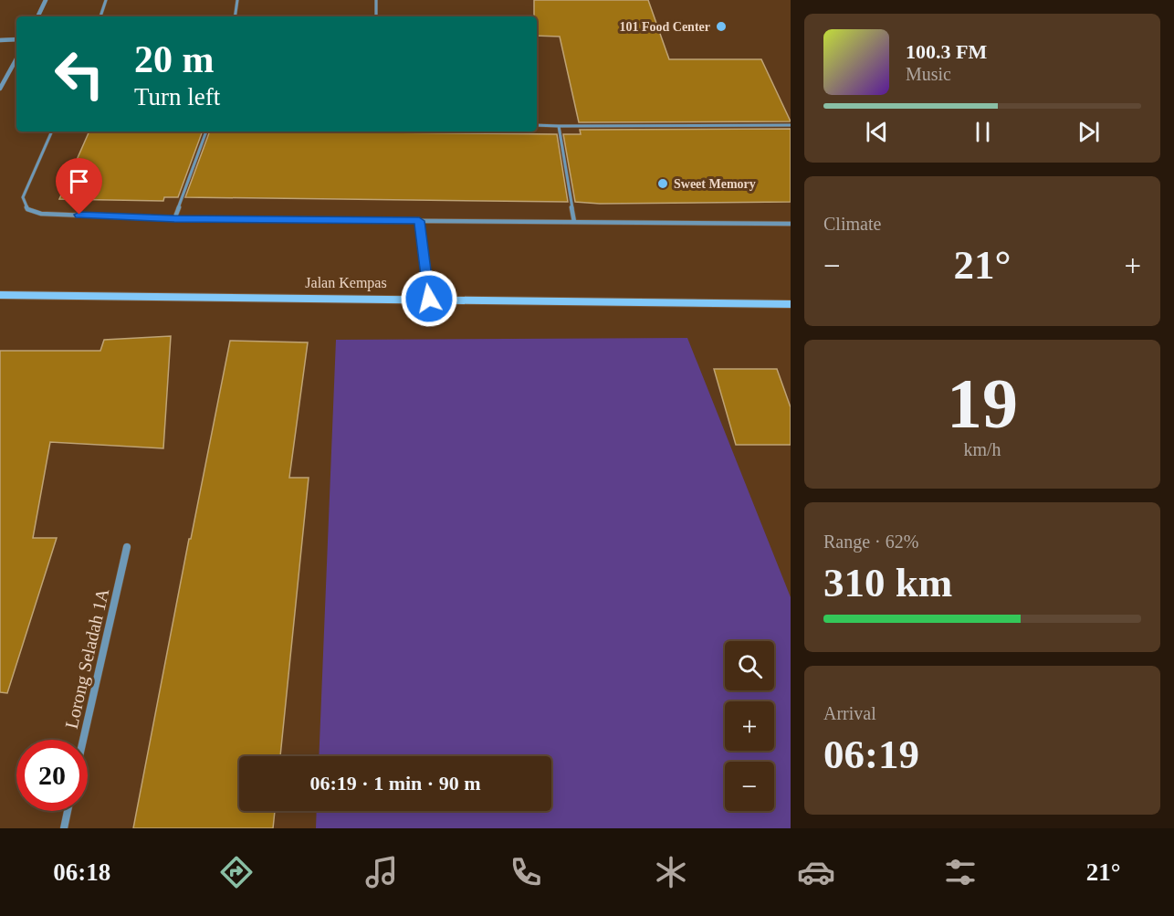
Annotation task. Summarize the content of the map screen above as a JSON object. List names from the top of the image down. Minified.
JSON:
{"streets":{"street":["Jalan Kempas","Lorong Seladah 1A"]},"places":["101 Food Center","Sweet Memory"],"page":{"turn":["20 m","Turn left"],"song":["100.3 FM","Music"],"tile":["Climate",["19","km/h"],["Range · 62%","310 km"],["Arrival","06:19"]],"heat":["−","21°","+"],"map_buttons":["+","−"],"limit":"20","trip":"06:19 · 1 min · 90 m","tabs":["06:18","21°"]}}
